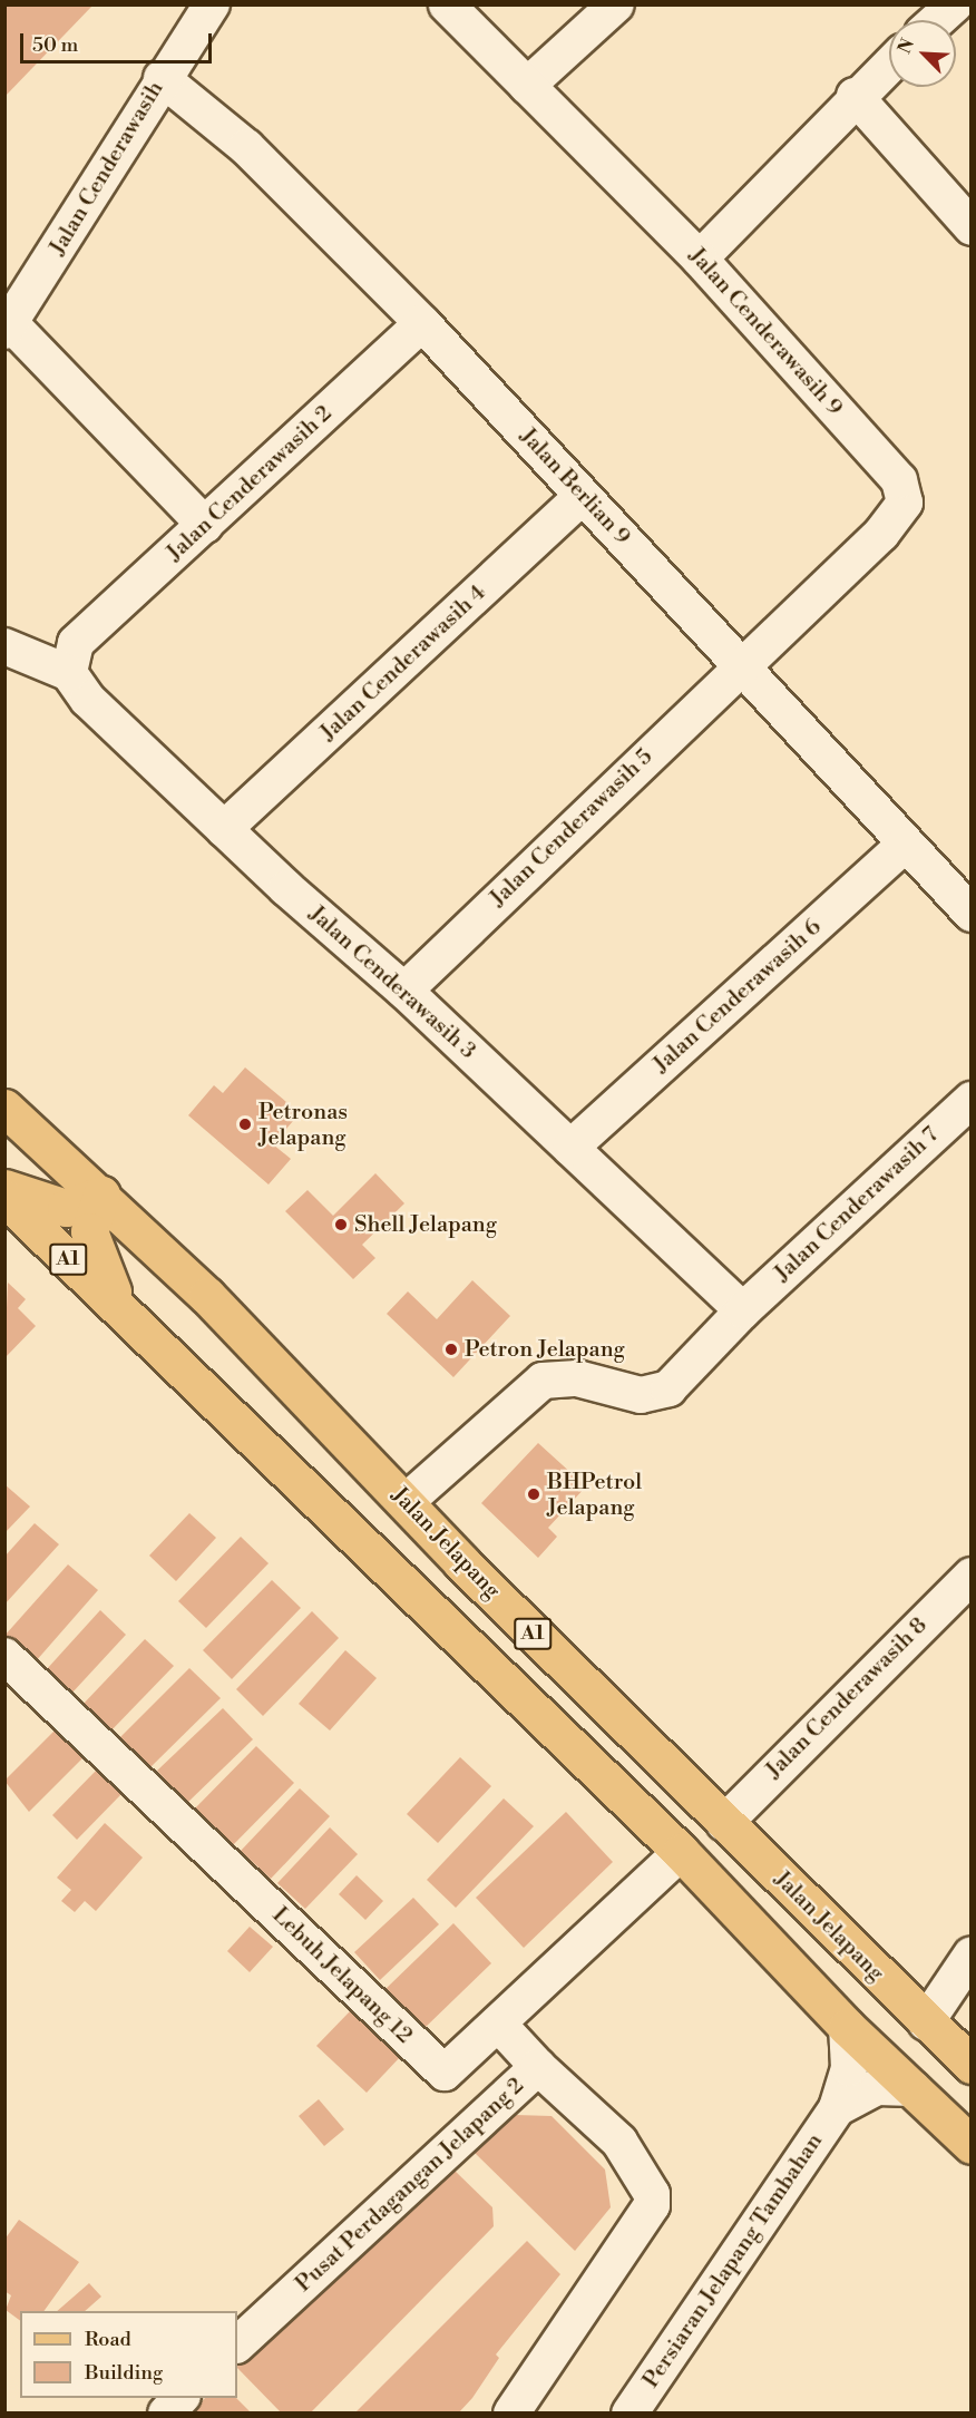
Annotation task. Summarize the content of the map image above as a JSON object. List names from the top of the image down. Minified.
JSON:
{"streets":{"main road":["A1","Jalan Jelapang"],"street":["Jalan Cenderawasih","Jalan Cenderawasih 9","Jalan Cenderawasih 2","Jalan Berlian 9","Jalan Cenderawasih 4","Jalan Cenderawasih 5","Jalan Cenderawasih 3","Jalan Cenderawasih 6","Jalan Cenderawasih 7","Jalan Cenderawasih 8","Lebuh Jelapang 12","Pusat Perdagangan Jelapang 2","Persiaran Jelapang Tambahan"]},"crossings":[["Jalan Cenderawasih","Jalan Berlian 9"],["Jalan Cenderawasih 9","Jalan Berlian 9"],["Jalan Cenderawasih 9","Jalan Cenderawasih 5"],["Jalan Cenderawasih 2","Jalan Berlian 9"],["Jalan Cenderawasih 2","Jalan Cenderawasih 3"],["Jalan Berlian 9","Jalan Cenderawasih 4"],["Jalan Berlian 9","Jalan Cenderawasih 5"],["Jalan Berlian 9","Jalan Cenderawasih 6"],["Jalan Cenderawasih 4","Jalan Cenderawasih 3"],["Jalan Cenderawasih 5","Jalan Cenderawasih 3"],["Jalan Cenderawasih 3","Jalan Cenderawasih 6"],["Jalan Cenderawasih 3","Jalan Cenderawasih 7"],["Jalan Cenderawasih 7","Jalan Jelapang"],["A1","Lebuh Jelapang 12"],["A1","Persiaran Jelapang Tambahan"],["Jalan Jelapang","Jalan Cenderawasih 8"]],"places":["Petronas Jelapang","Shell Jelapang","Petron Jelapang","BHPetrol Jelapang"],"legend":["Road","Building"],"scale_bar":"50 m","north":"top left"}
